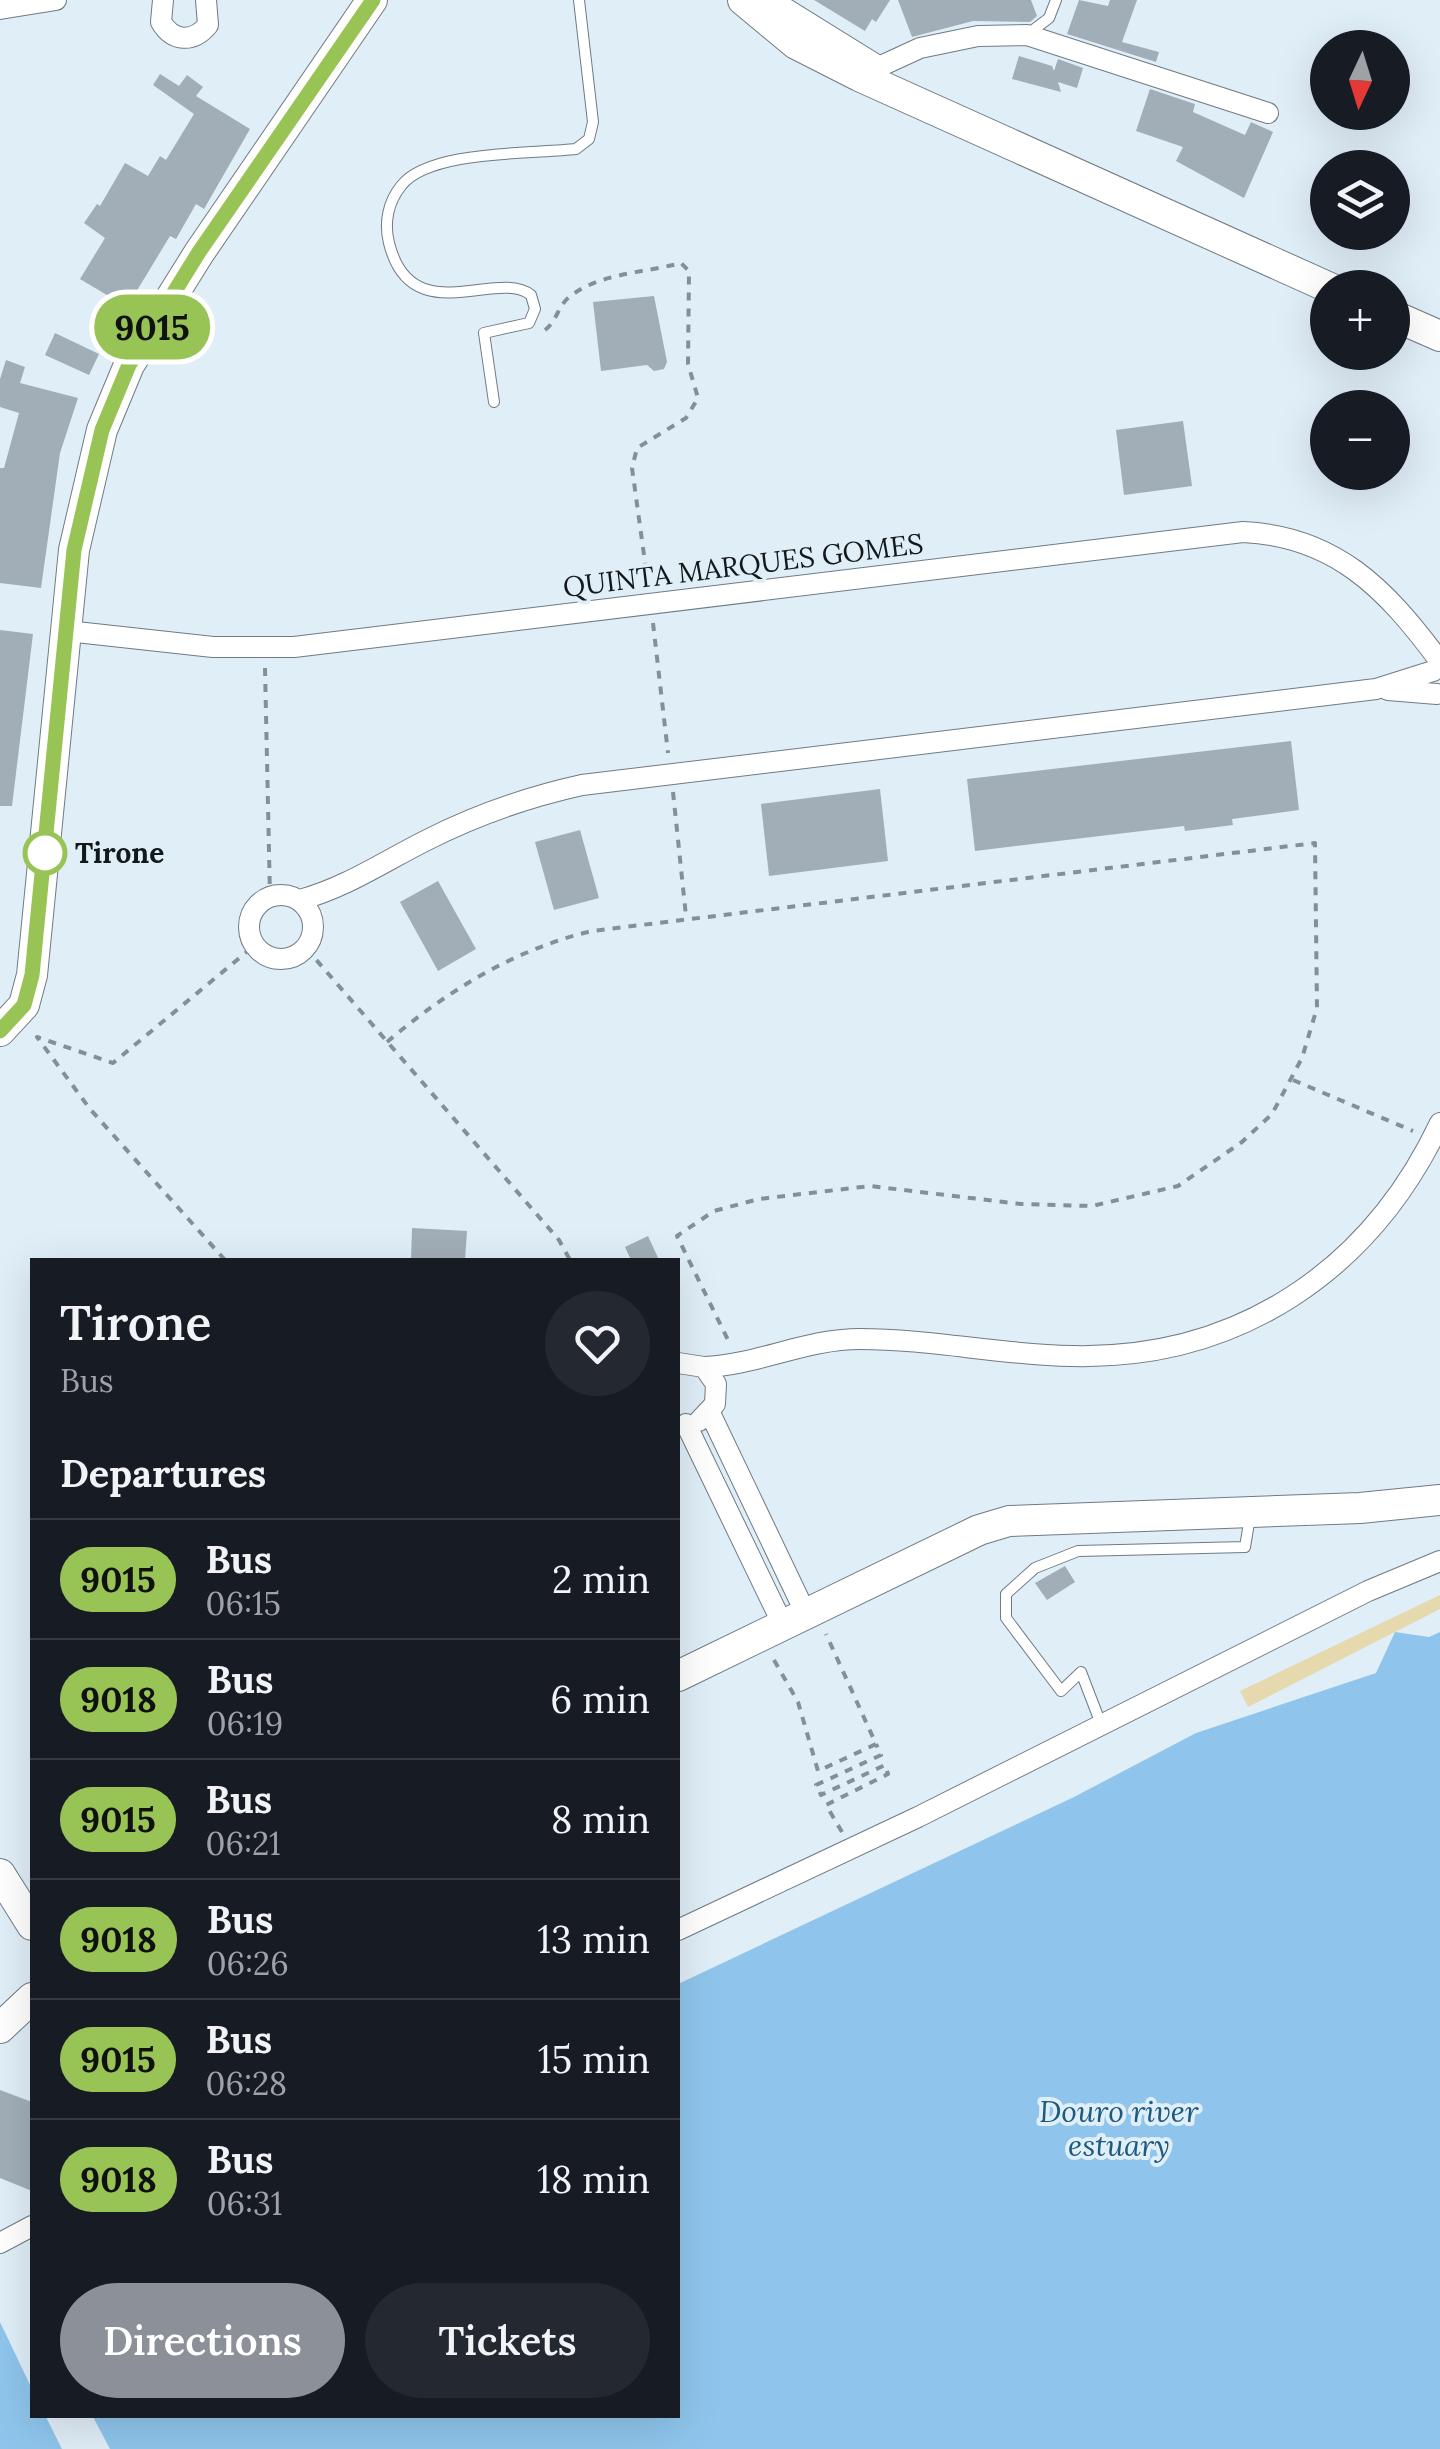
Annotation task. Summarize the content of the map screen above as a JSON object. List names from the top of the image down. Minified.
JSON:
{"streets":{"street":["QUINTA MARQUES GOMES"]},"water":["Douro river estuary"],"places":["Tirone"],"lines":["bus line 9015"],"north":"bottom","page":{"on_map":"9015","map_buttons":["+","−"],"heading":[["Tirone","Bus"],"Departures"],"list":[{"mark":"9015","name":"Bus","note":"06:15","value":"2 min"},{"mark":"9018","name":"Bus","note":"06:19","value":"6 min"},{"mark":"9015","name":"Bus","note":"06:21","value":"8 min"},{"mark":"9018","name":"Bus","note":"06:26","value":"13 min"},{"mark":"9015","name":"Bus","note":"06:28","value":"15 min"},{"mark":"9018","name":"Bus","note":"06:31","value":"18 min"}],"buttons":["Directions","Tickets"]}}
